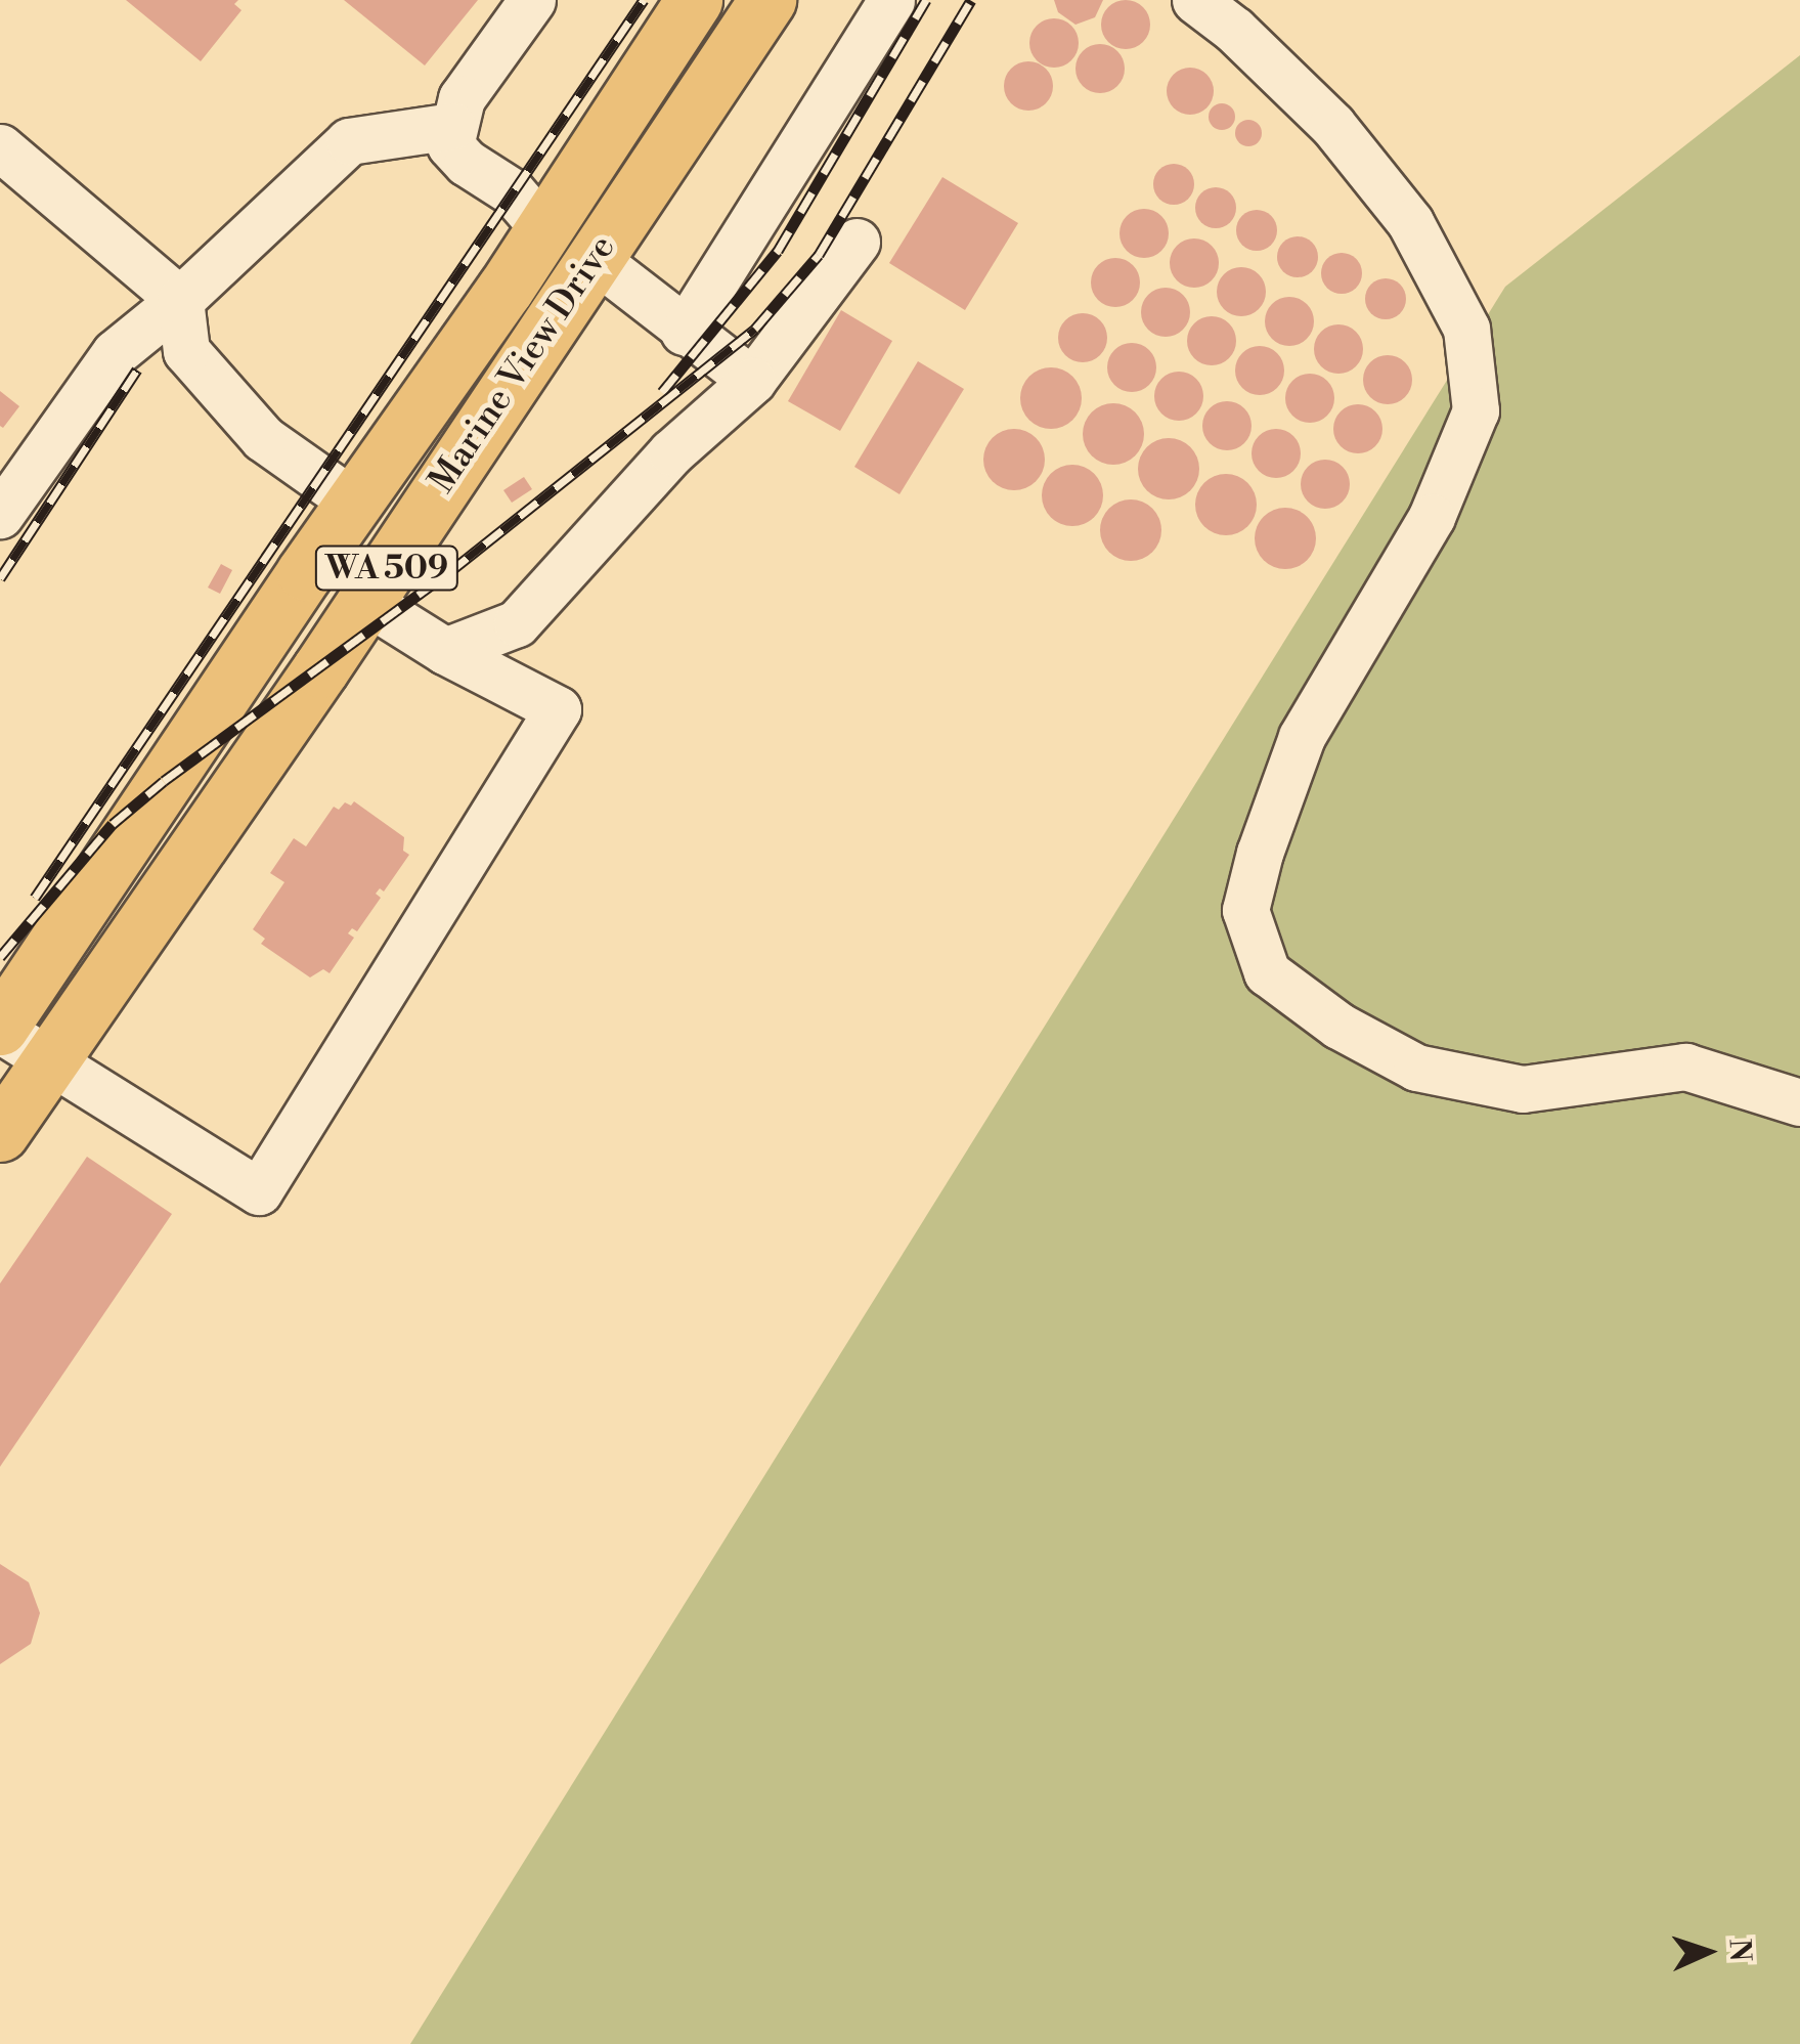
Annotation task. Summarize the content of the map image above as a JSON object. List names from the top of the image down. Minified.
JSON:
{"streets":{"main road":["Marine View Drive","WA 509"]},"north":"right"}
